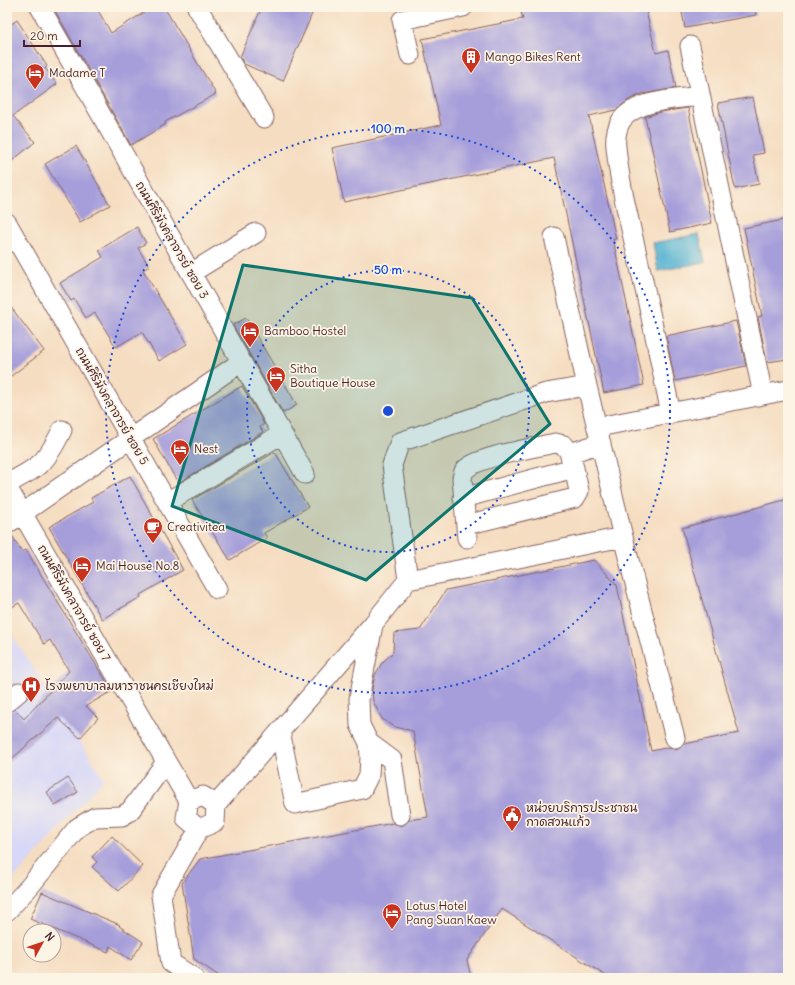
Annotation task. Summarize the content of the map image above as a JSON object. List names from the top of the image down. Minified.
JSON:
{"streets":{"street":["ถนนศิริมังคลาจารย์ ซอย 3","ถนนศิริมังคลาจารย์ ซอย 5","ถนนศิริมังคลาจารย์ ซอย 7"]},"places":{"building":["Mango Bikes Rent"],"hotel":["Madame T","Bamboo Hostel","Sitha Boutique House","Nest","Mai House No.8","Lotus Hotel Pang Suan Kaew"],"cafe":["Creativitea"],"hospital":["โรงพยาบาลมหาราชนครเชียงใหม่"],"public building":["หน่วยบริการประชาชน กาดสวนแก้ว"]},"scale_bar":"20 m","north":"top right","rings":["100 m","50 m"]}
